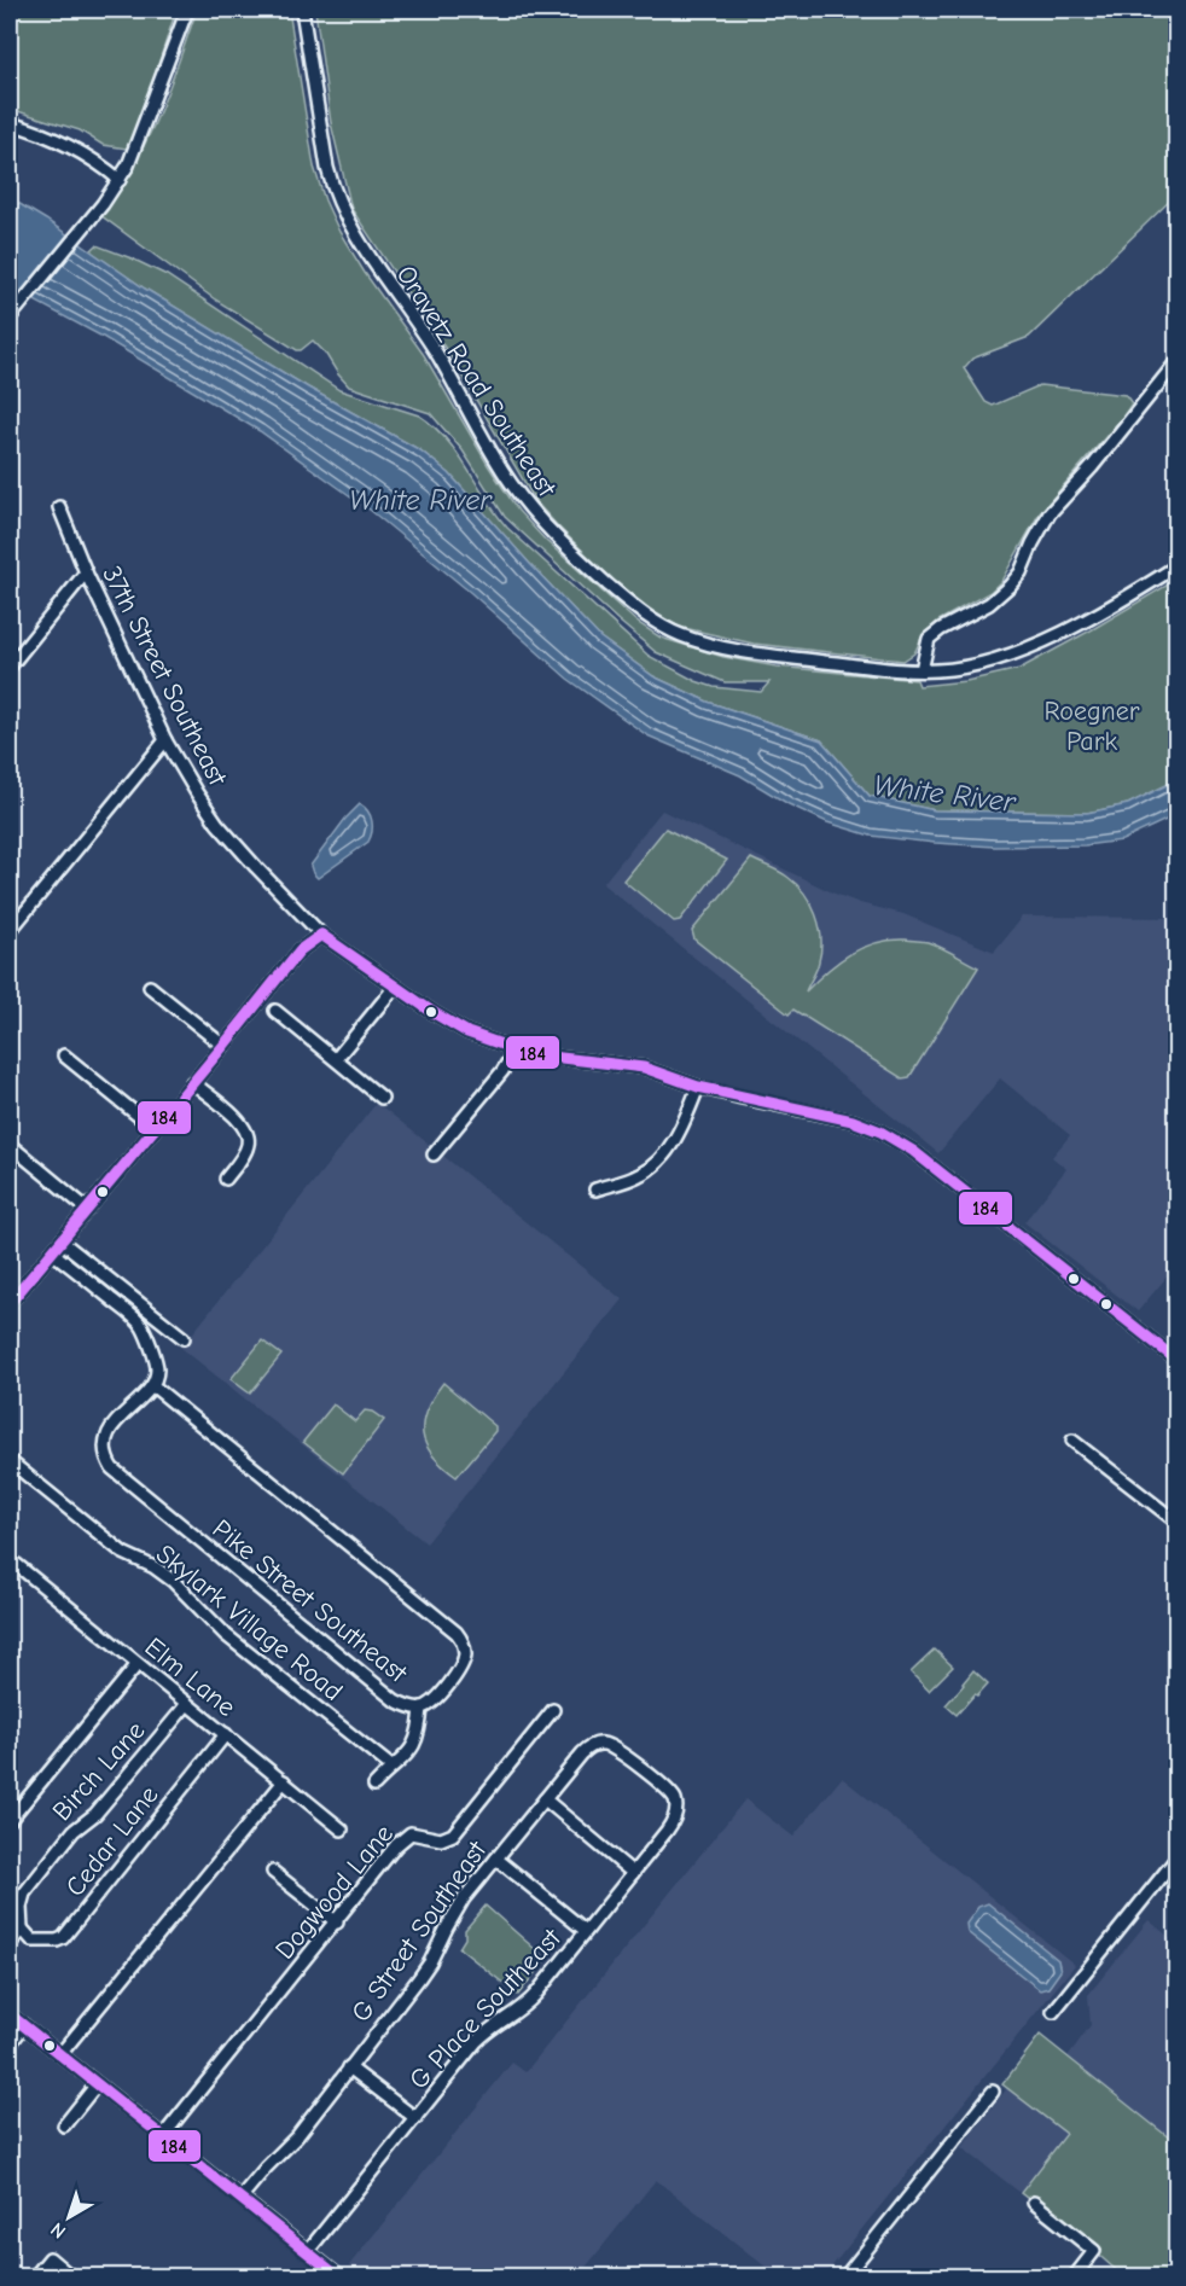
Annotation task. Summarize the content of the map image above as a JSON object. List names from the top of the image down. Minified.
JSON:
{"streets":{"street":["Oravetz Road Southeast","37th Street Southeast","Pike Street Southeast","Skylark Village Road","Elm Lane","Birch Lane","Cedar Lane","Dogwood Lane","G Street Southeast","G Place Southeast"]},"crossings":[["Elm Lane","Birch Lane"],["Elm Lane","Cedar Lane"],["Birch Lane","Cedar Lane"],["G Street Southeast","G Place Southeast"]],"water":["White River"],"parks":["Roegner Park"],"lines":["transit line 184"],"north":"bottom left"}
